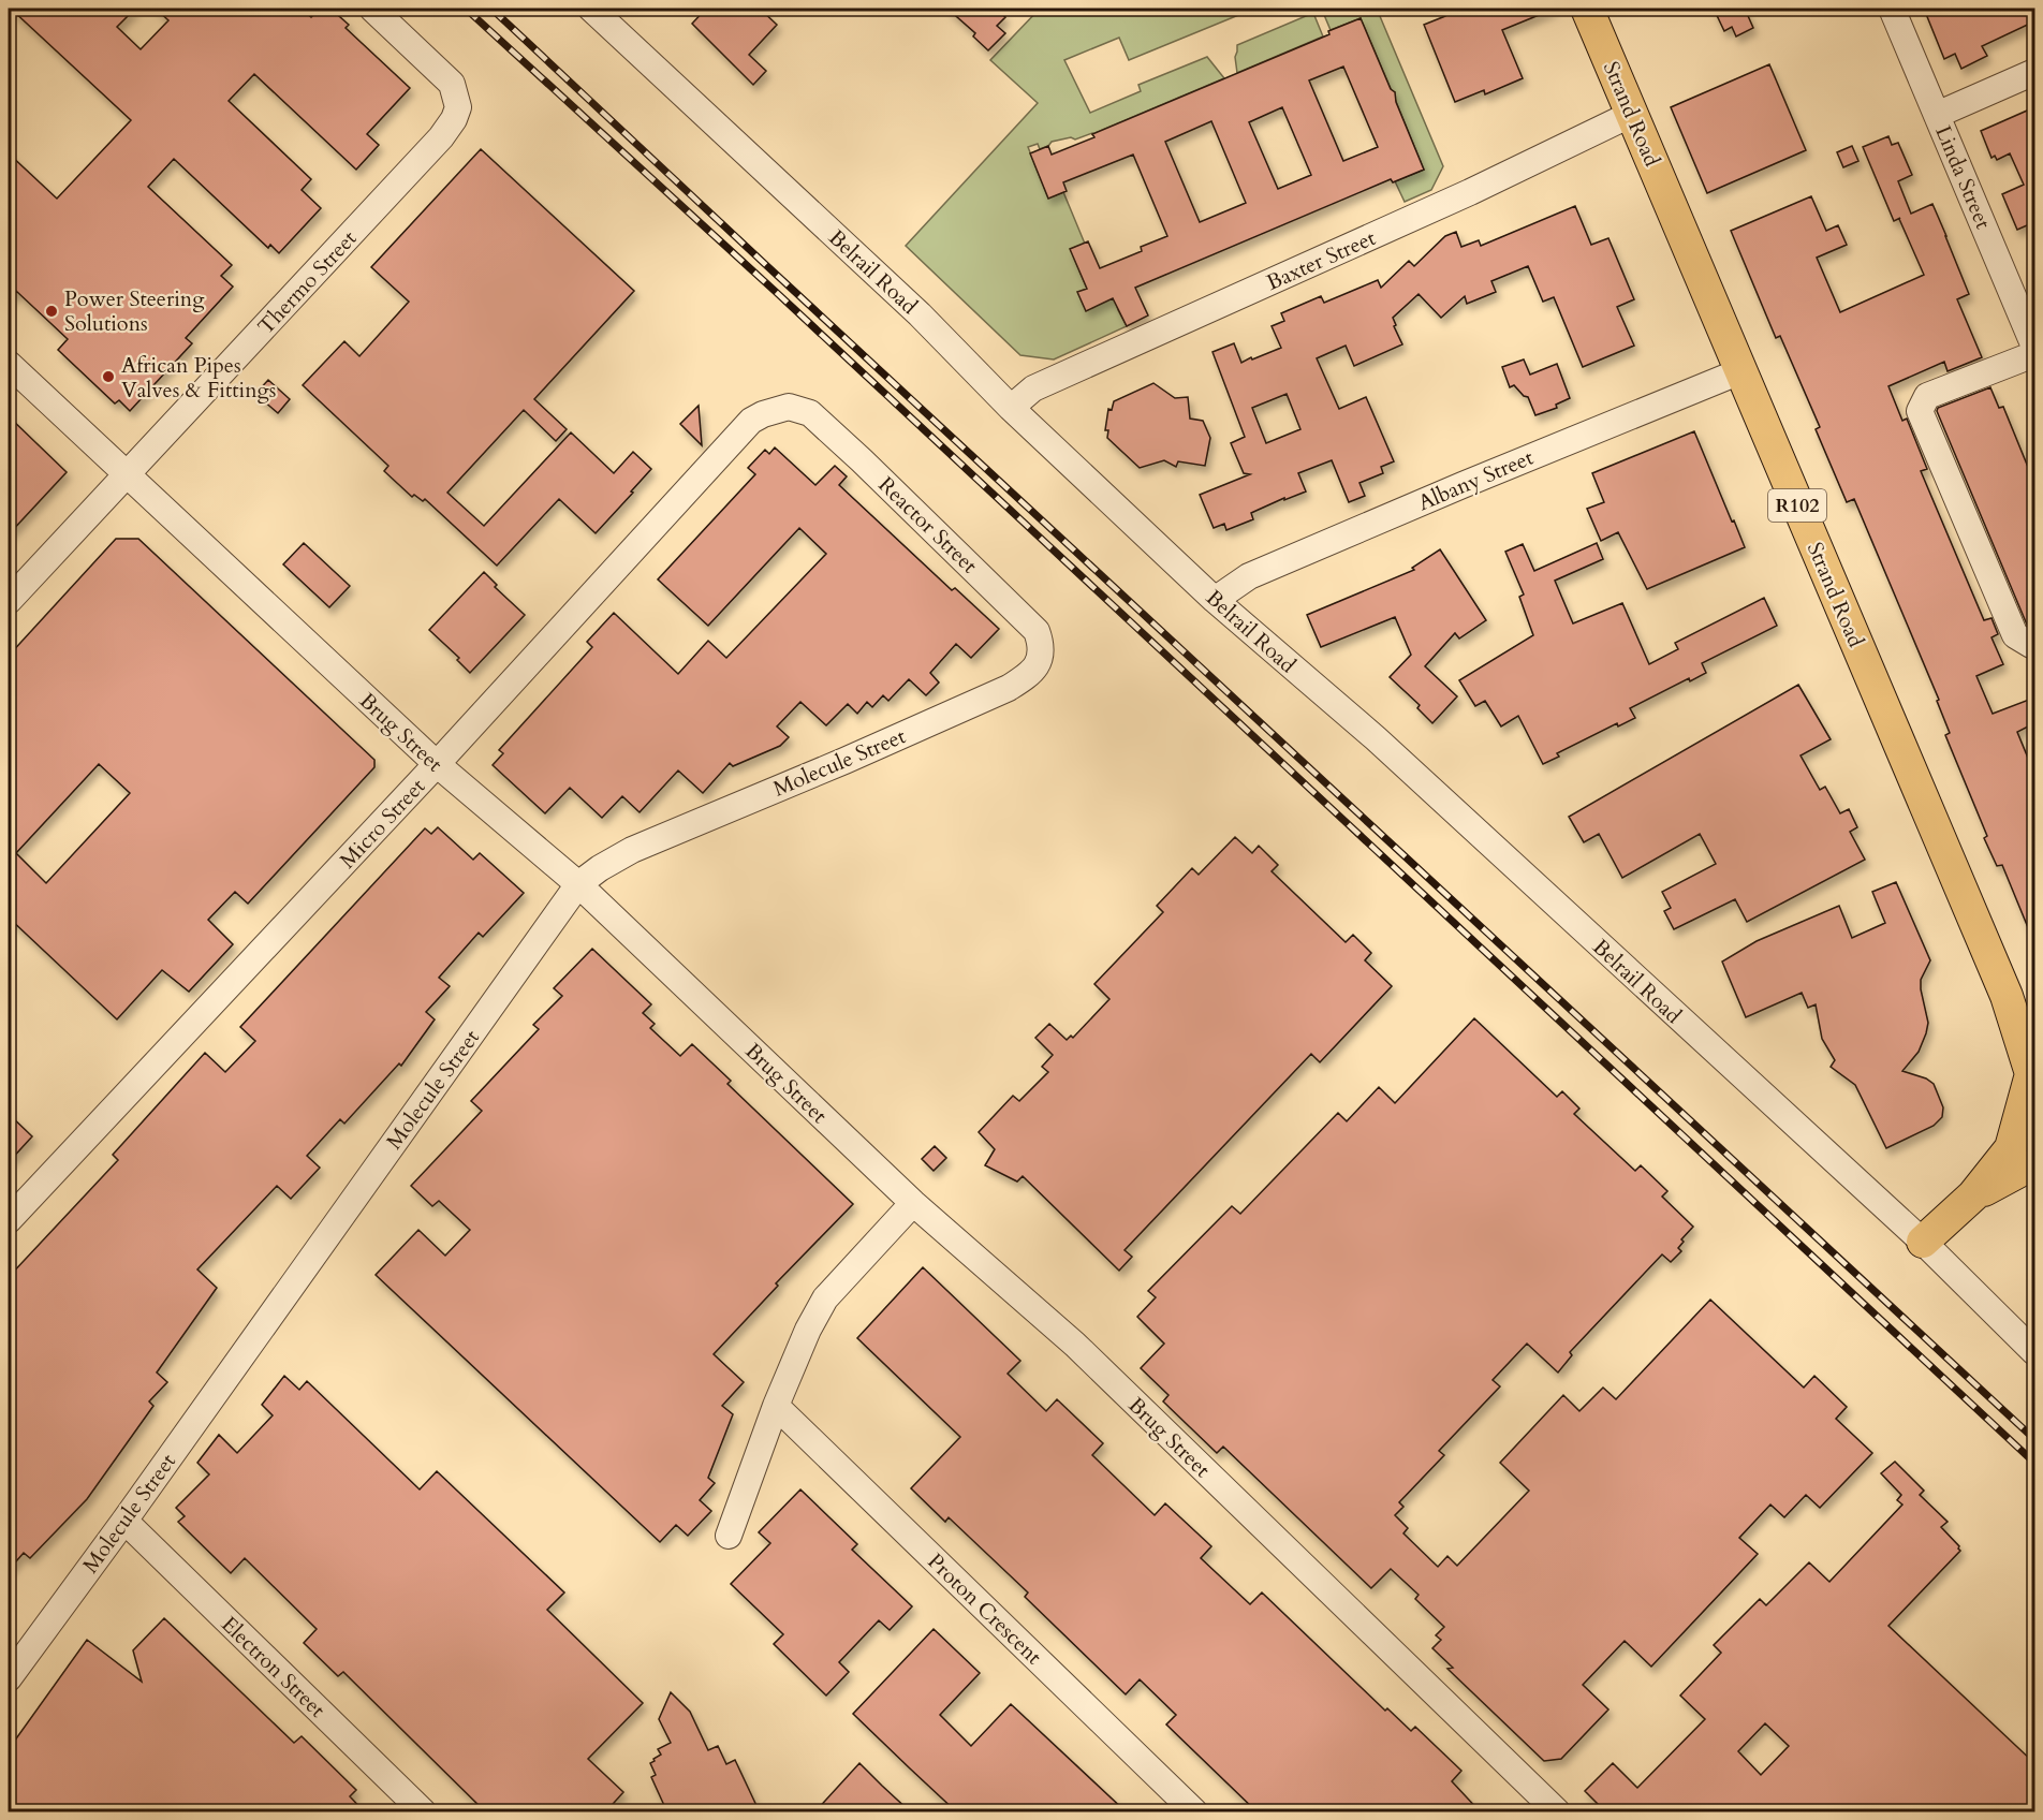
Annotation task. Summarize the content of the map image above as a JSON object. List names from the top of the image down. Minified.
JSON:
{"streets":{"main road":["Strand Road","R102"],"street":["Linda Street","Baxter Street","Belrail Road","Thermo Street","Albany Street","Reactor Street","Brug Street","Molecule Street","Micro Street","Proton Crescent","Electron Street"]},"crossings":[["Strand Road","Baxter Street"],["Strand Road","Albany Street"],["Baxter Street","Belrail Road"],["Belrail Road","Albany Street"],["Thermo Street","Brug Street"],["Reactor Street","Molecule Street"],["Reactor Street","Micro Street"],["Brug Street","Molecule Street"],["Brug Street","Micro Street"],["Molecule Street","Electron Street"]],"places":["Power Steering Solutions","African Pipes Valves & Fittings"]}
